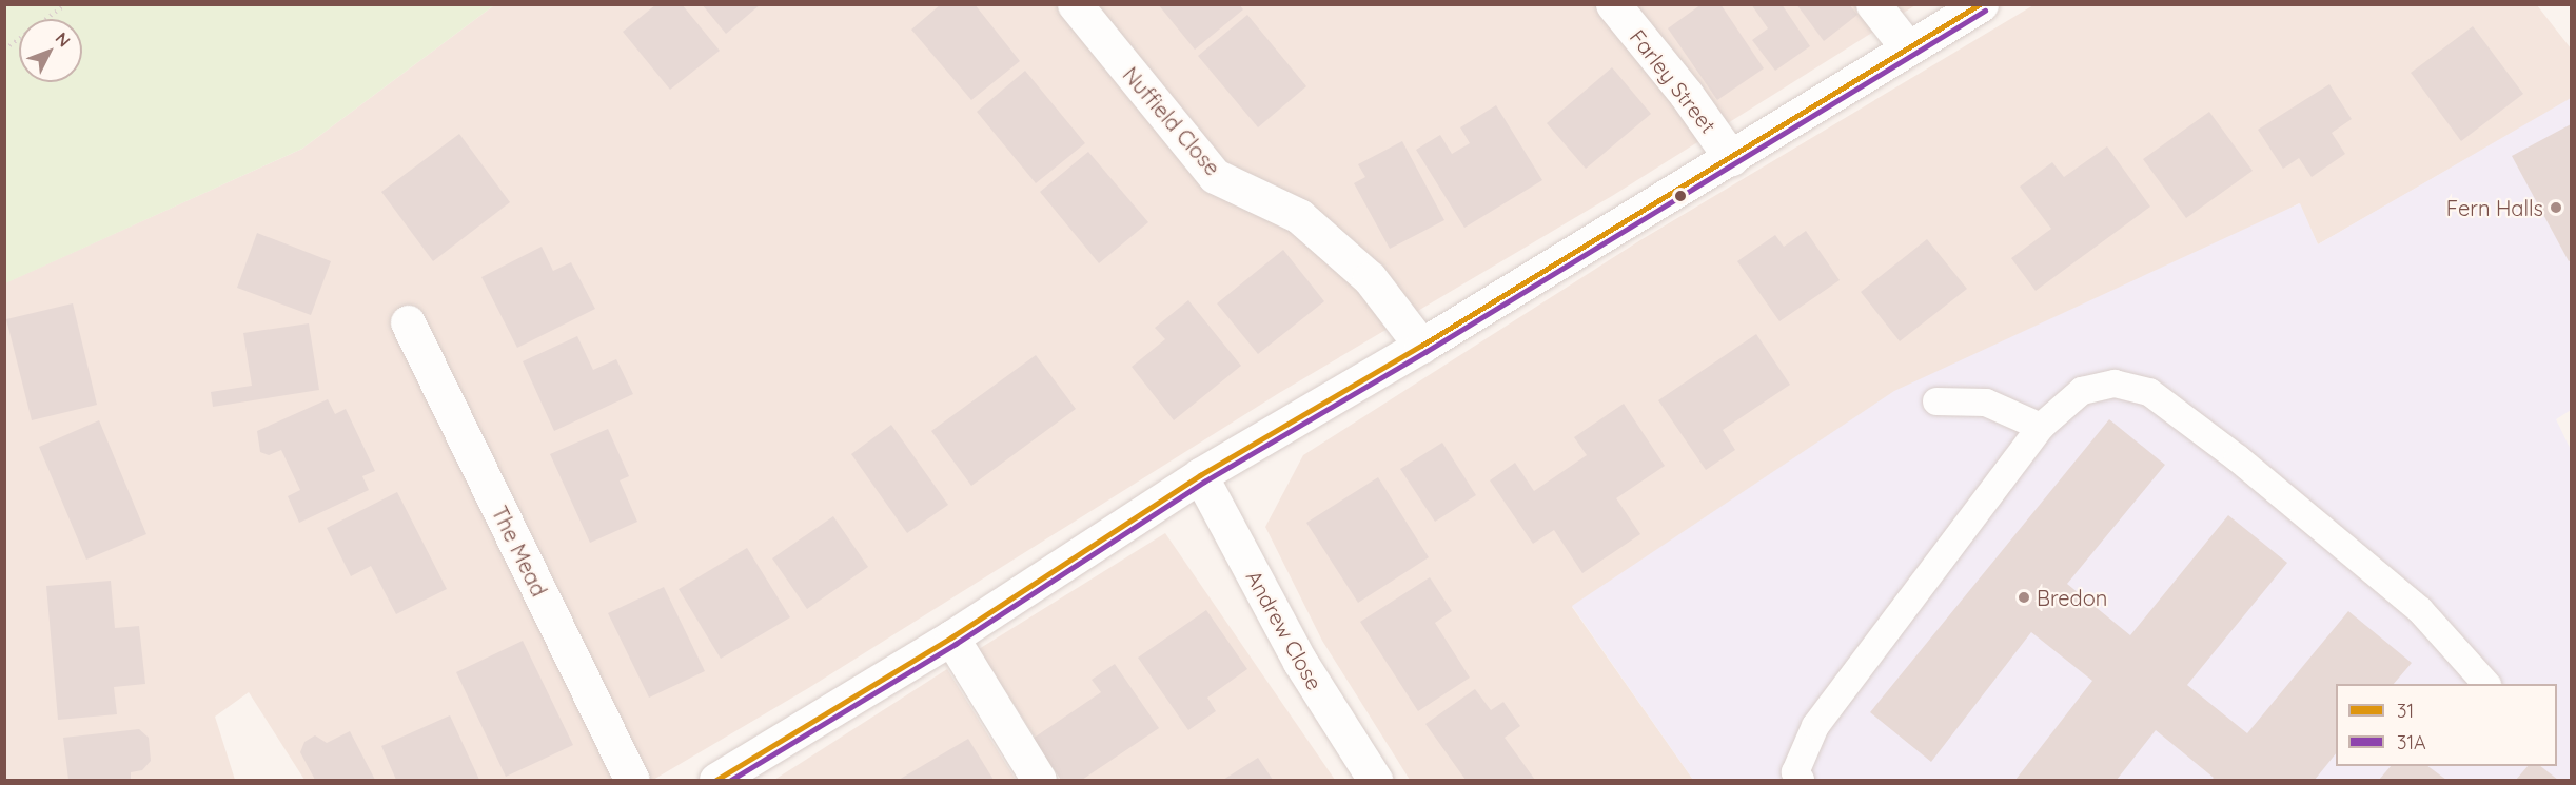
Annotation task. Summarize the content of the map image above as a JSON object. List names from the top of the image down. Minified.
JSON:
{"streets":{"street":["Farley Street","Nuffield Close","The Mead","Andrew Close"]},"places":["Fern Halls","Bredon"],"lines":["transit line 31","transit line 31A"],"legend":["31","31A"],"north":"top right"}
